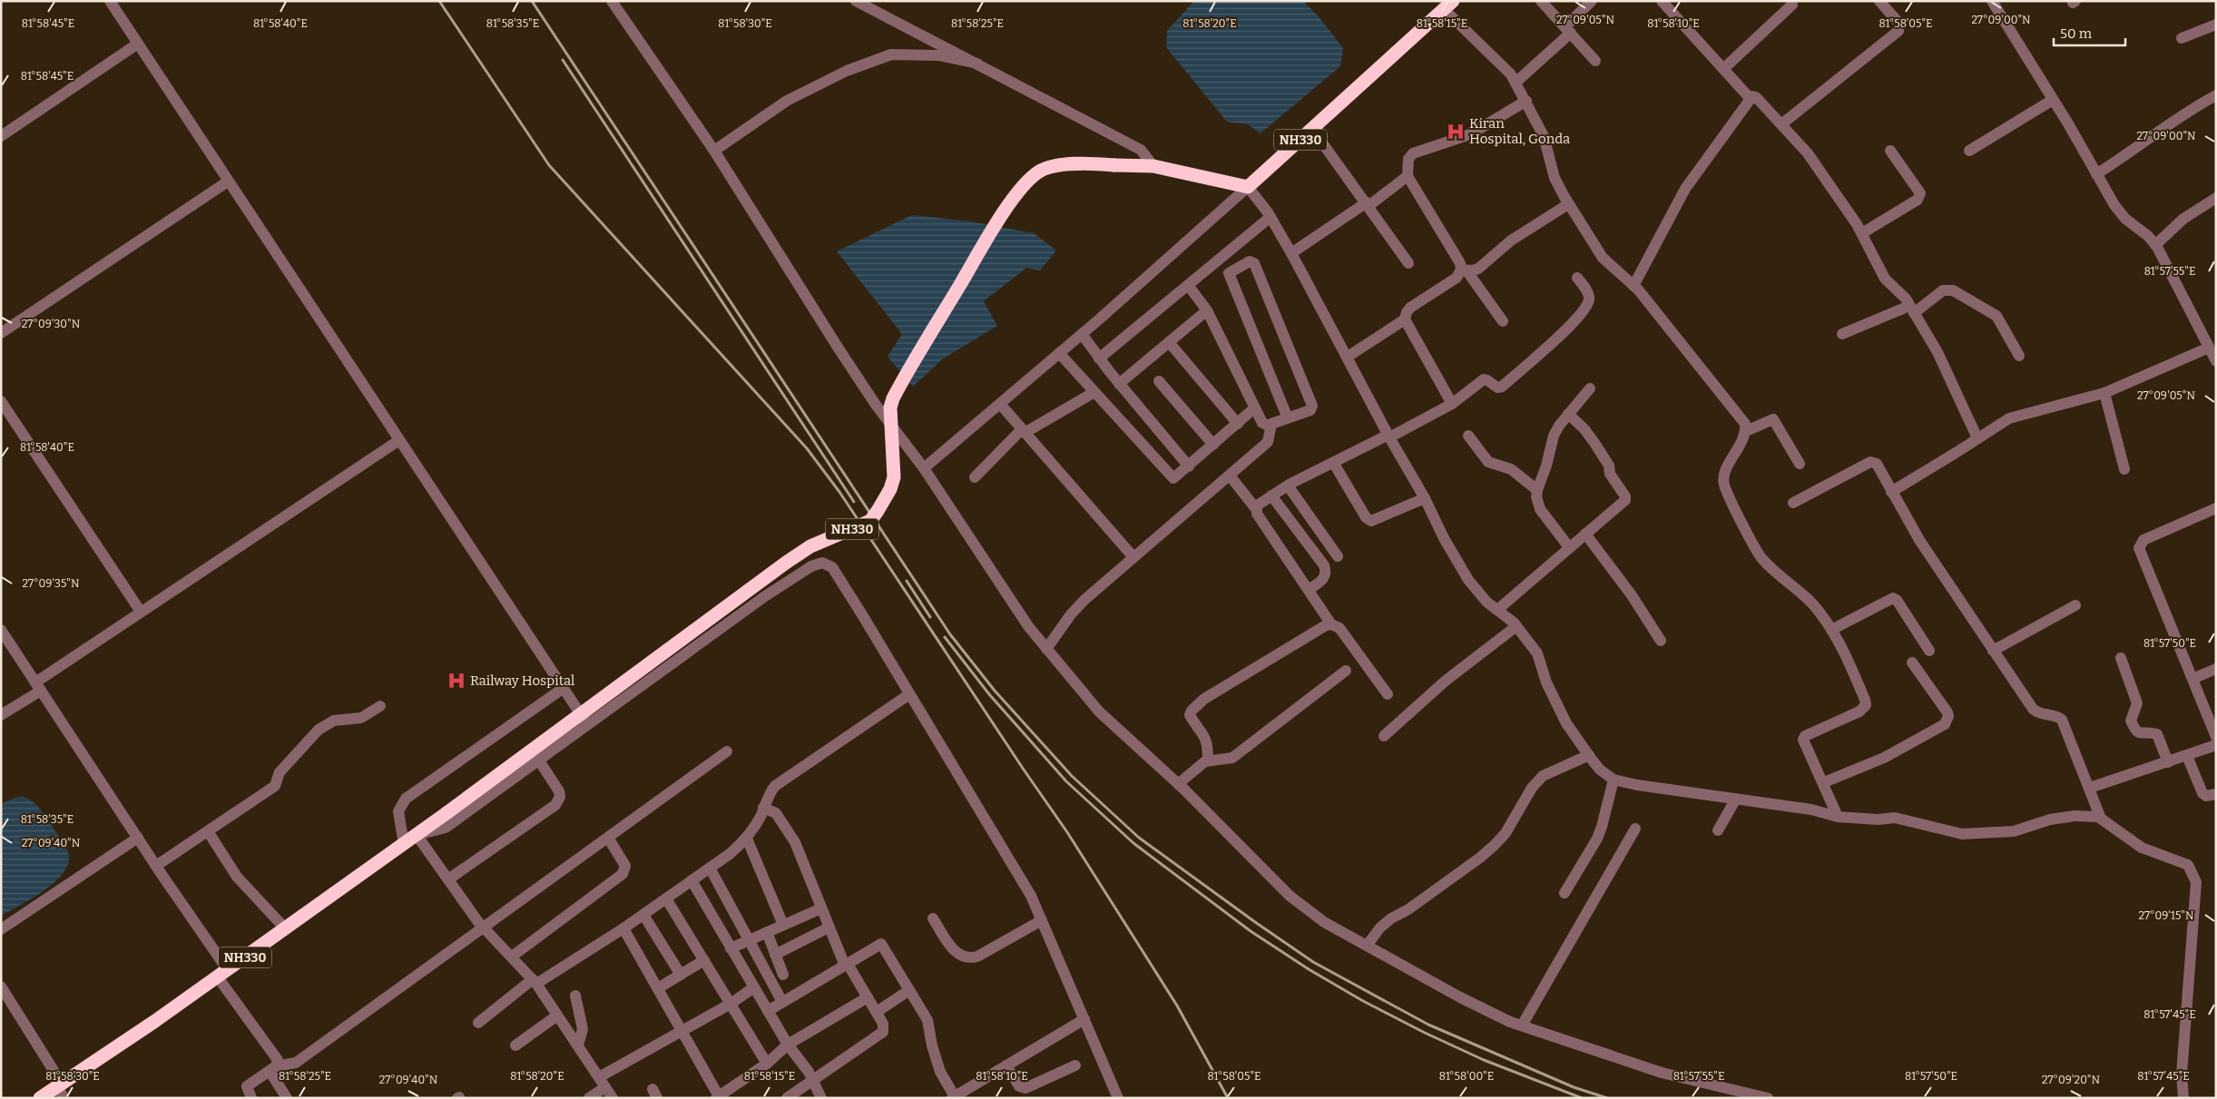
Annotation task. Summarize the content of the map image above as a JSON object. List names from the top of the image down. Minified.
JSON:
{"streets":{"highway":["NH330"]},"places":{"hospital":["Kiran Hospital, Gonda","Railway Hospital"]},"scale_bar":"50 m","coordinates":["27°09'05\"N","27°09'00\"N","81°58'45\"E","81°58'40\"E","81°58'35\"E","81°58'30\"E","81°58'25\"E","81°58'20\"E","81°58'15\"E","81°58'10\"E","81°58'05\"E","81°57'55\"E","27°09'30\"N","27°09'35\"N","81°57'50\"E","27°09'40\"N","27°09'15\"N","81°57'45\"E","81°58'00\"E","27°09'20\"N"]}
